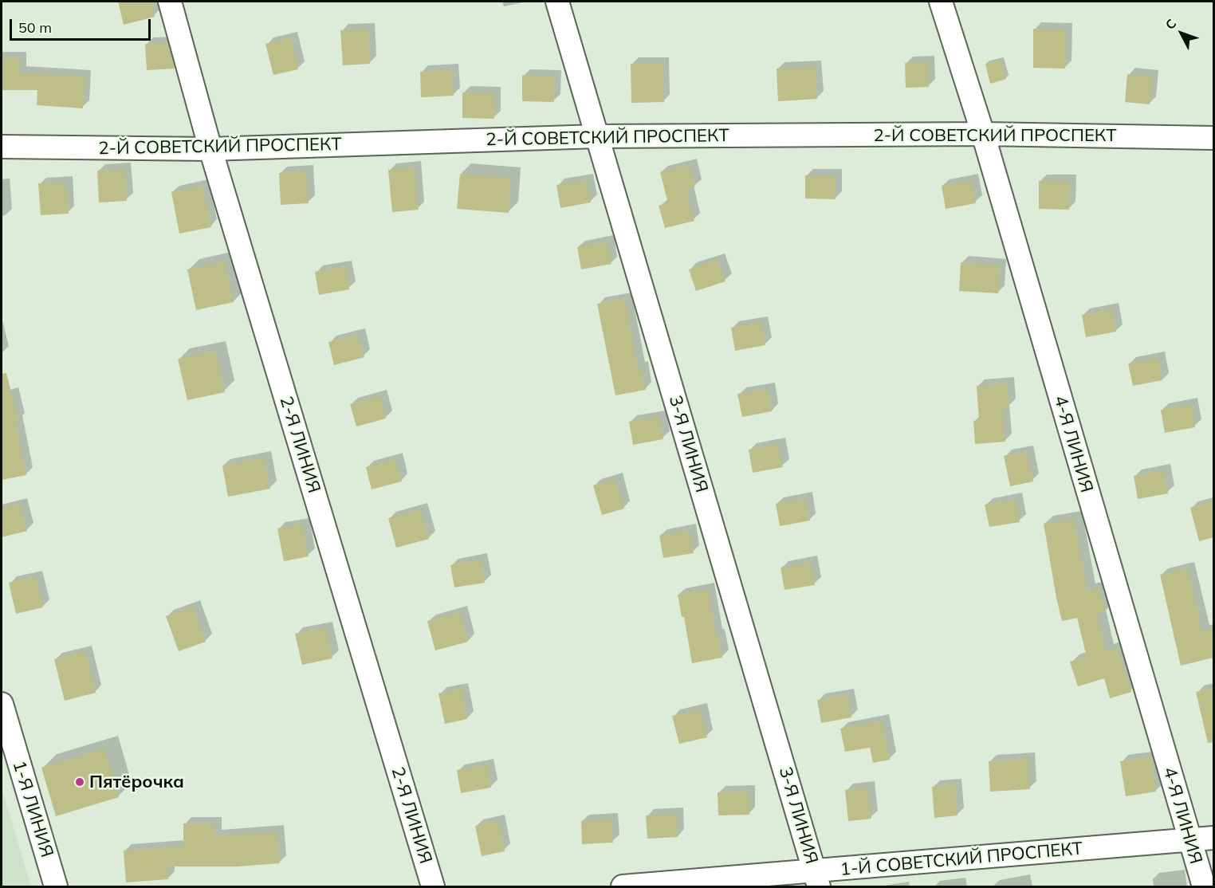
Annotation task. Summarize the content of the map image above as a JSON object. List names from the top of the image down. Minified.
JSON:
{"streets":{"street":["2-Й СОВЕТСКИЙ ПРОСПЕКТ","3-Я ЛИНИЯ","4-Я ЛИНИЯ","2-Я ЛИНИЯ","1-Я ЛИНИЯ","1-Й СОВЕТСКИЙ ПРОСПЕКТ"]},"crossings":[["2-Й СОВЕТСКИЙ ПРОСПЕКТ","3-Я ЛИНИЯ"],["2-Й СОВЕТСКИЙ ПРОСПЕКТ","4-Я ЛИНИЯ"],["2-Й СОВЕТСКИЙ ПРОСПЕКТ","2-Я ЛИНИЯ"],["3-Я ЛИНИЯ","1-Й СОВЕТСКИЙ ПРОСПЕКТ"],["4-Я ЛИНИЯ","1-Й СОВЕТСКИЙ ПРОСПЕКТ"]],"places":["Пятёрочка"],"scale_bar":"50 m","north":"top left"}
